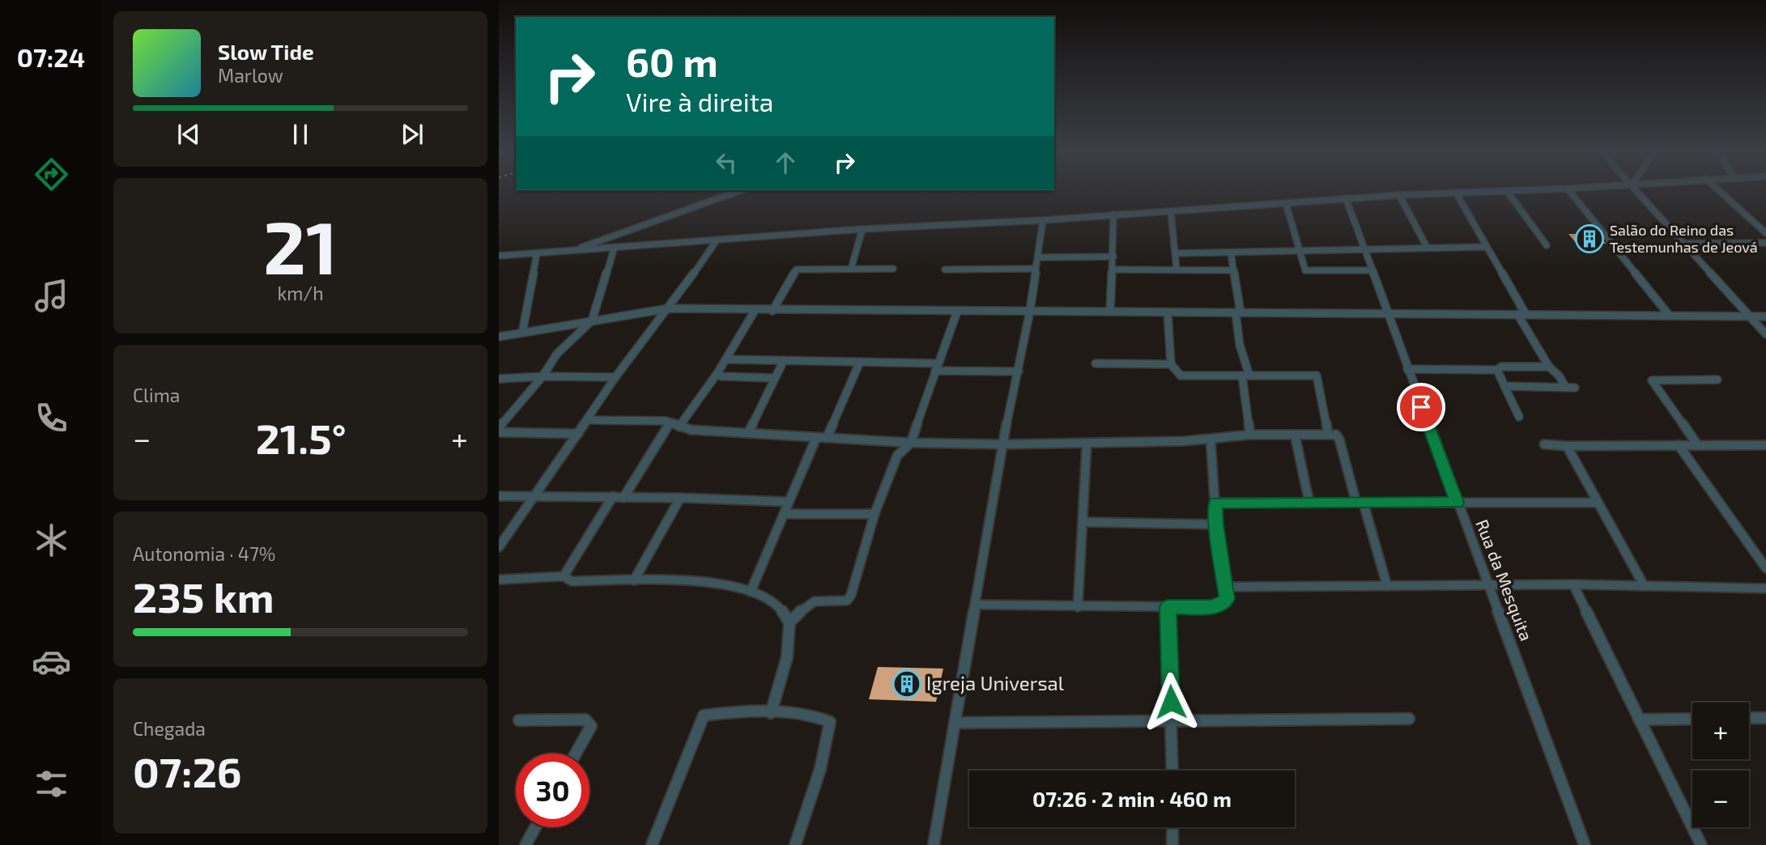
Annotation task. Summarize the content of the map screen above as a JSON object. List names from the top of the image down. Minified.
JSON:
{"streets":{"street":["Rua da Mesquita"]},"places":{"building":["Salão do Reino das Testemunhas de Jeová","Igreja Universal"]},"page":{"tabs":"07:24","turn":["60 m","Vire à direita"],"song":["Slow Tide","Marlow"],"tile":[["21","km/h"],"Clima",["Autonomia · 47%","235 km"],["Chegada","07:26"]],"heat":["−","21.5°","+"],"map_buttons":["+","−"],"limit":"30","trip":"07:26 · 2 min · 460 m"}}
